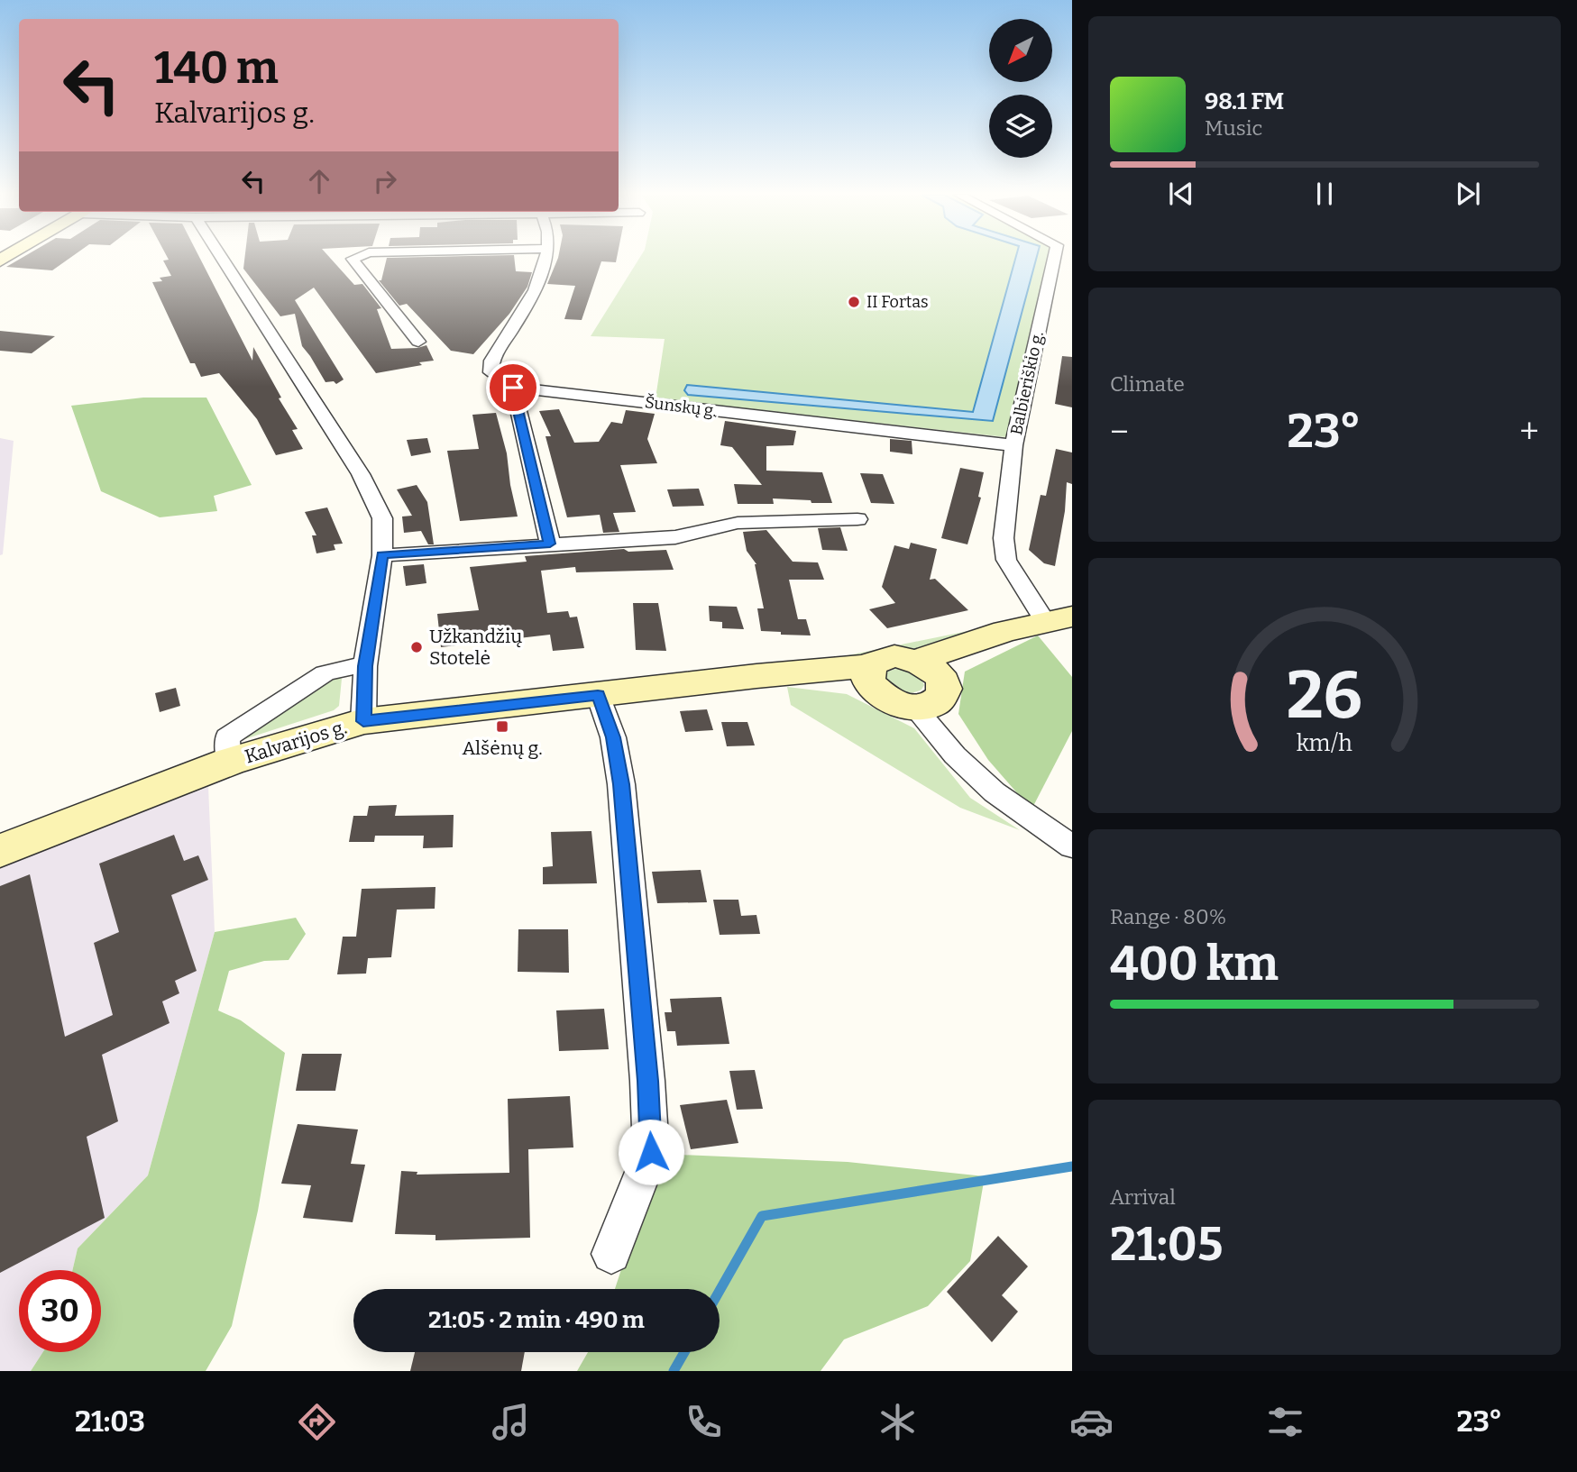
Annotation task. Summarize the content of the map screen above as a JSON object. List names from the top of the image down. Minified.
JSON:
{"streets":{"main road":["Kalvarijos g."],"street":["Balbieriškio g.","Šunskų g."]},"crossings":[["Balbieriškio g.","Šunskų g."]],"places":{"other":["II Fortas","Užkandžių Stotelė"],"transit":["Alšėnų g."]},"north":"bottom left","page":{"turn":["140 m","Kalvarijos g."],"song":["98.1 FM","Music"],"tile":["Climate",["Range · 80%","400 km"],["Arrival","21:05"]],"heat":["−","23°","+"],"limit":"30","trip":"21:05 · 2 min · 490 m","tabs":["21:03","23°"],"gauge":["26","km/h"]}}
